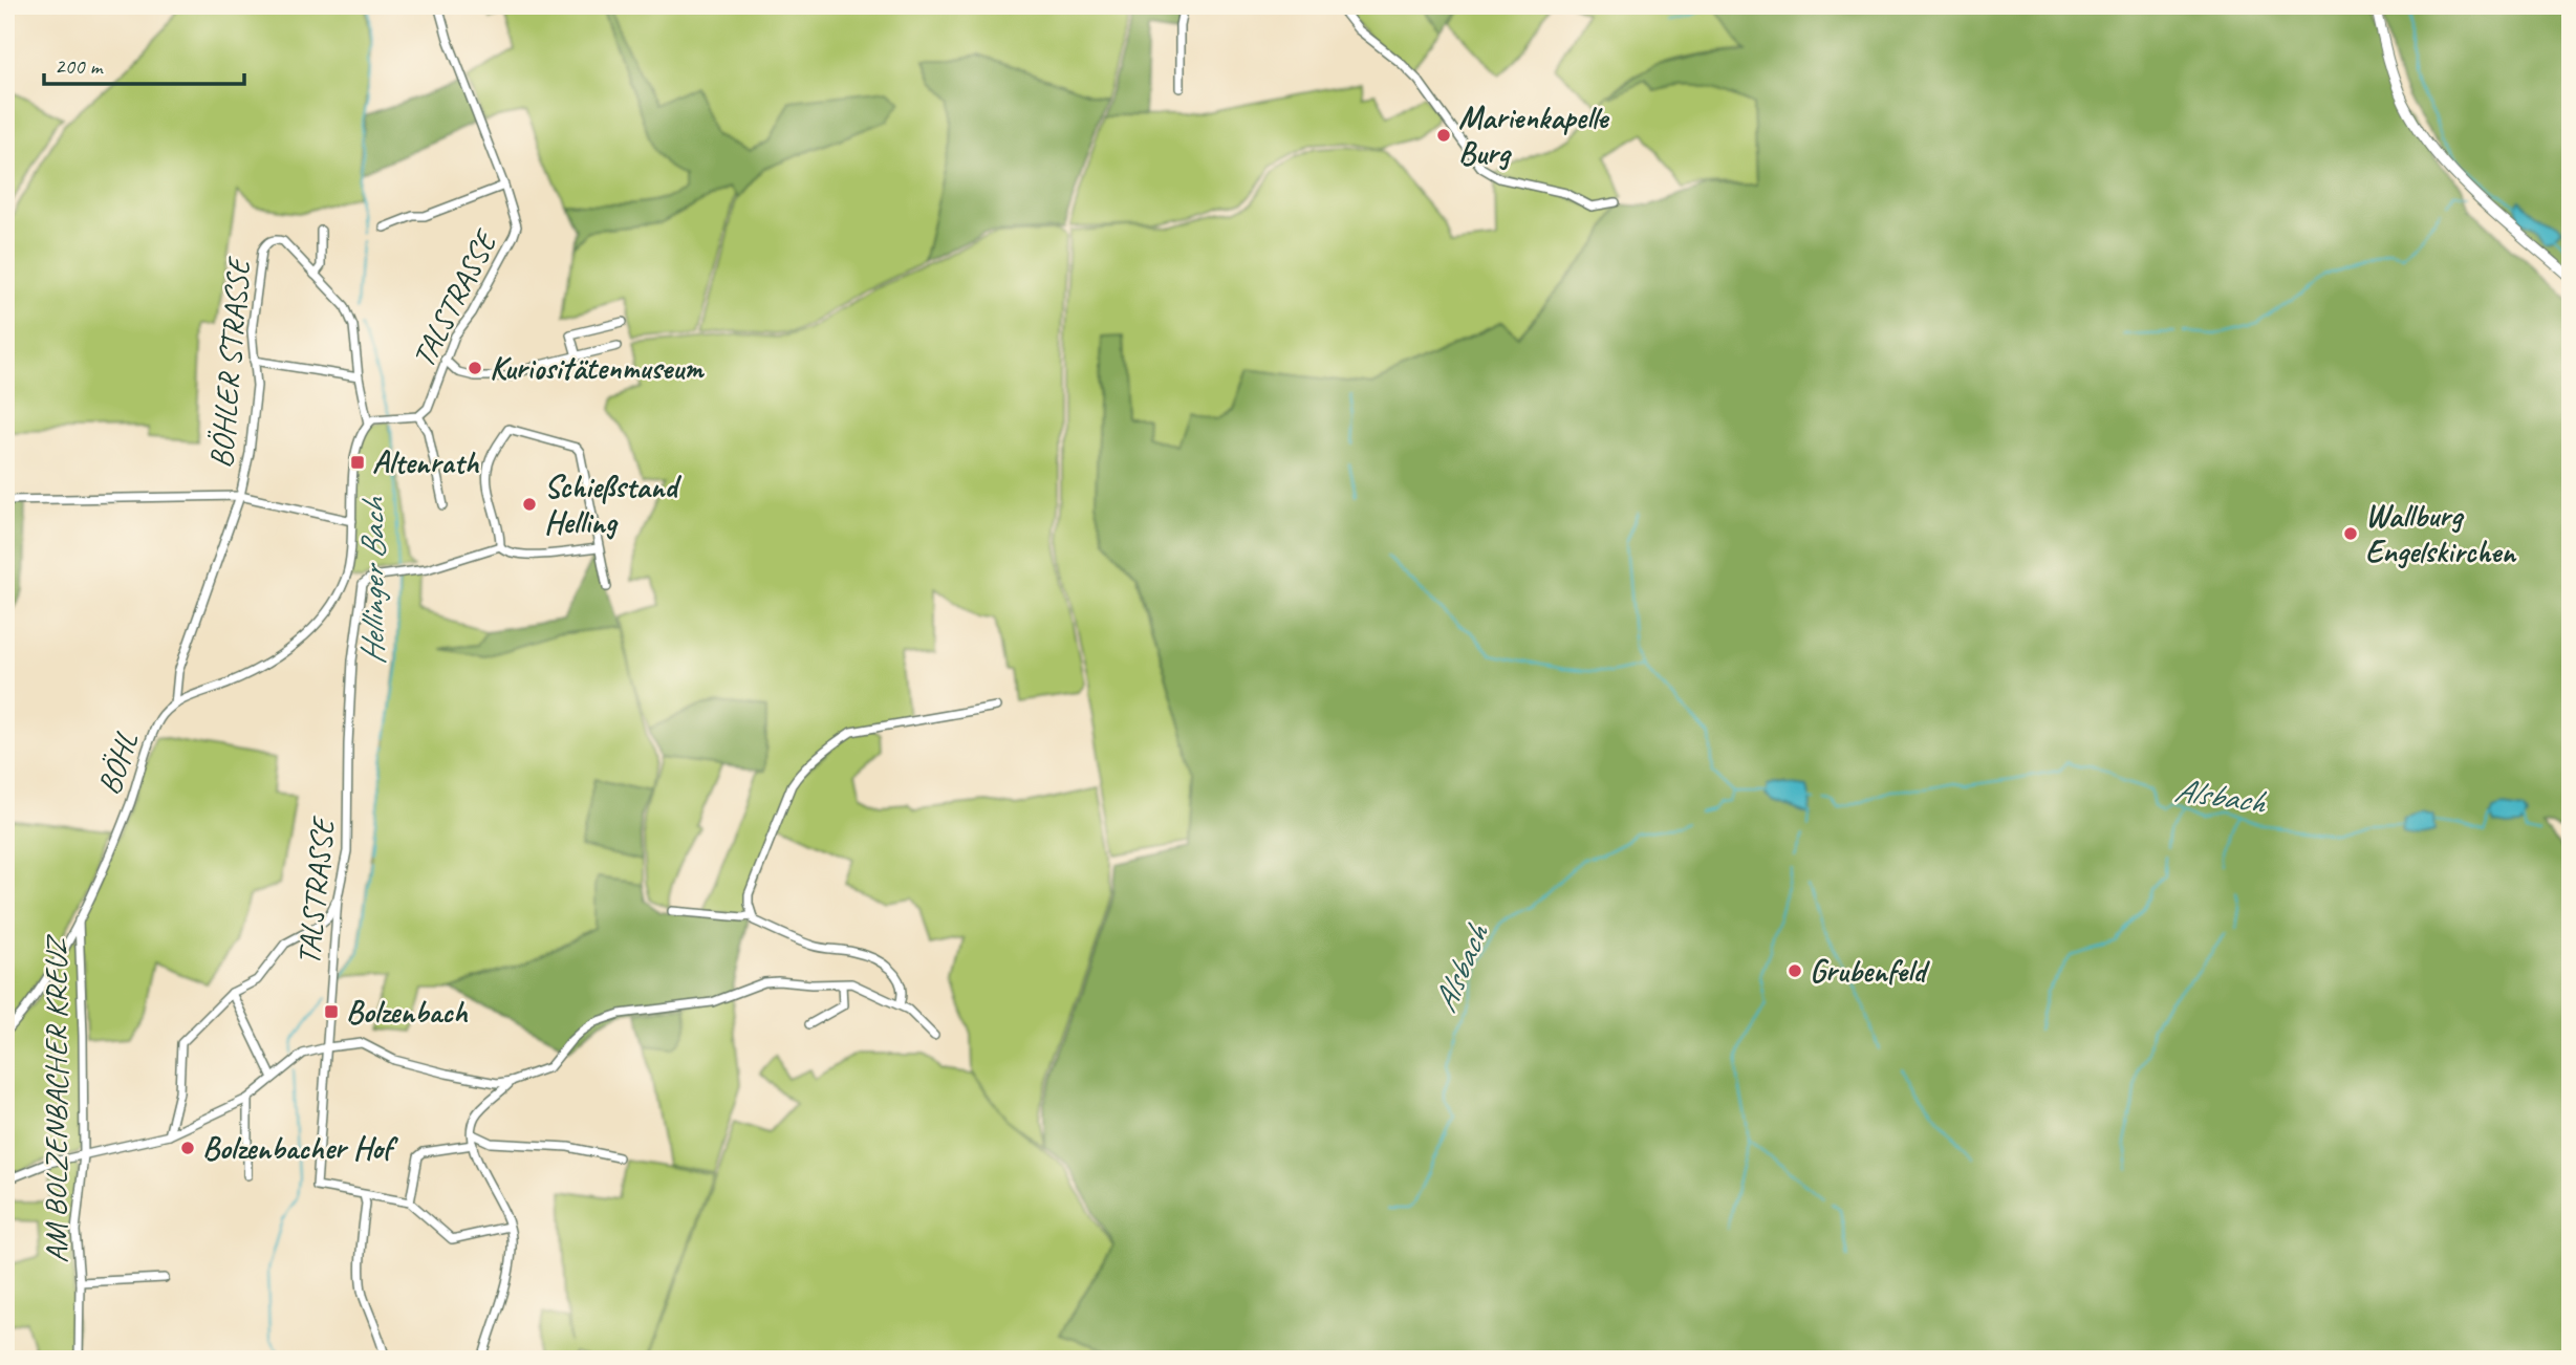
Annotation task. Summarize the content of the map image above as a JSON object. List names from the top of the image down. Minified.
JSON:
{"streets":{"street":["TALSTRASSE","BÖHLER STRASSE","BÖHL","AM BOLZENBACHER KREUZ"]},"crossings":[["BÖHLER STRASSE","BÖHL"],["BÖHL","AM BOLZENBACHER KREUZ"]],"water":["Hellinger Bach","Alsbach"],"places":{"other":["Marienkapelle Burg","Kuriositätenmuseum","Schießstand Helling","Wallburg Engelskirchen","Grubenfeld","Bolzenbacher Hof"],"transit":["Altenrath","Bolzenbach"]},"scale_bar":"200 m"}
